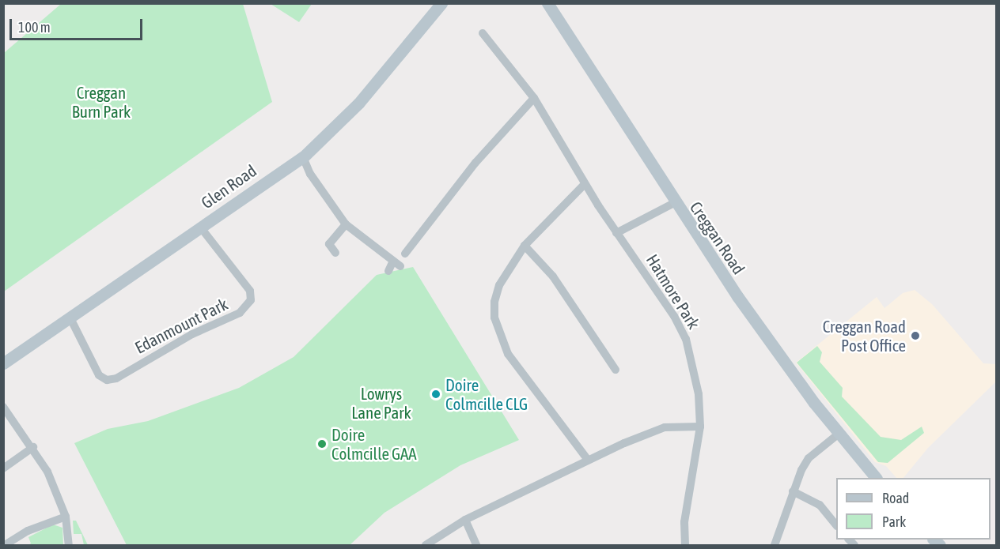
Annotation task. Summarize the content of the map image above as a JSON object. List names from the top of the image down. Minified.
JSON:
{"streets":{"main road":["Glen Road","Creggan Road"],"street":["Hatmore Park","Edanmount Park"]},"crossings":[["Glen Road","Edanmount Park"]],"parks":["Creggan Burn Park","Lowrys Lane Park"],"places":["Creggan Road Post Office","Doire Colmcille CLG","Doire Colmcille GAA"],"legend":["Road","Park"],"scale_bar":"100 m"}
